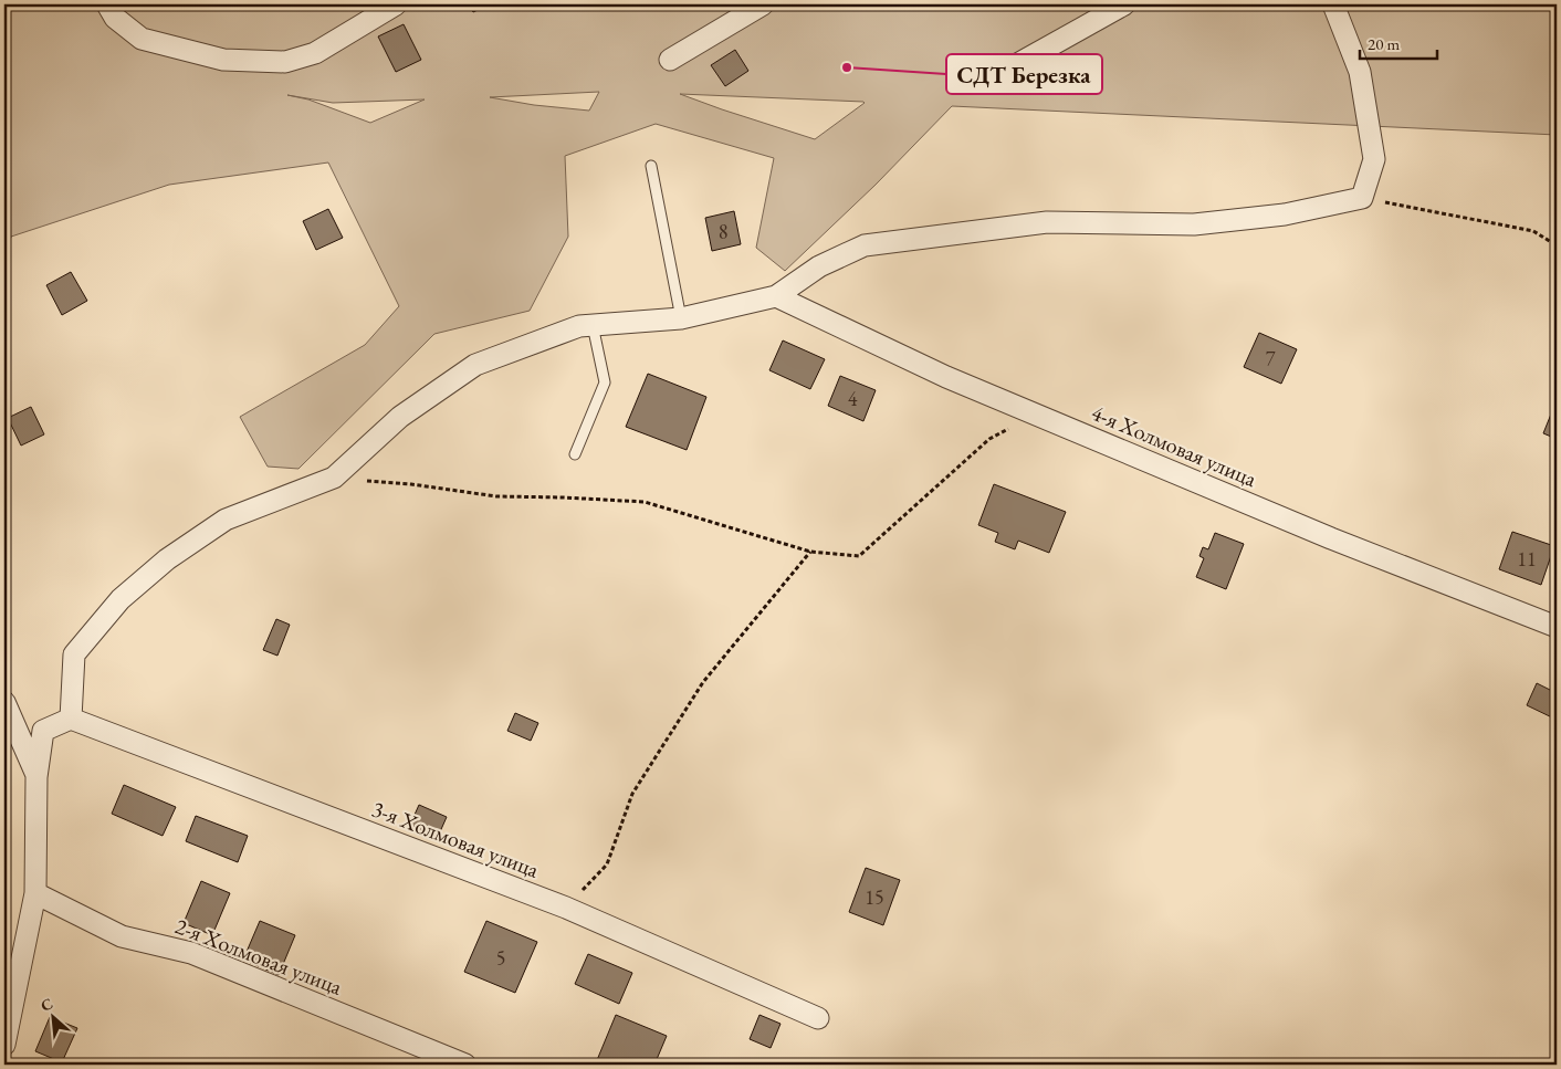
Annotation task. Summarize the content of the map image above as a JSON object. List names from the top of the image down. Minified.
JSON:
{"streets":{"street":["4-я Холмовая улица","3-я Холмовая улица","2-я Холмовая улица"]},"places":["СДТ Березка"],"house_numbers":["8","7","4","11","15","5"],"scale_bar":"20 m","north":"top left"}
